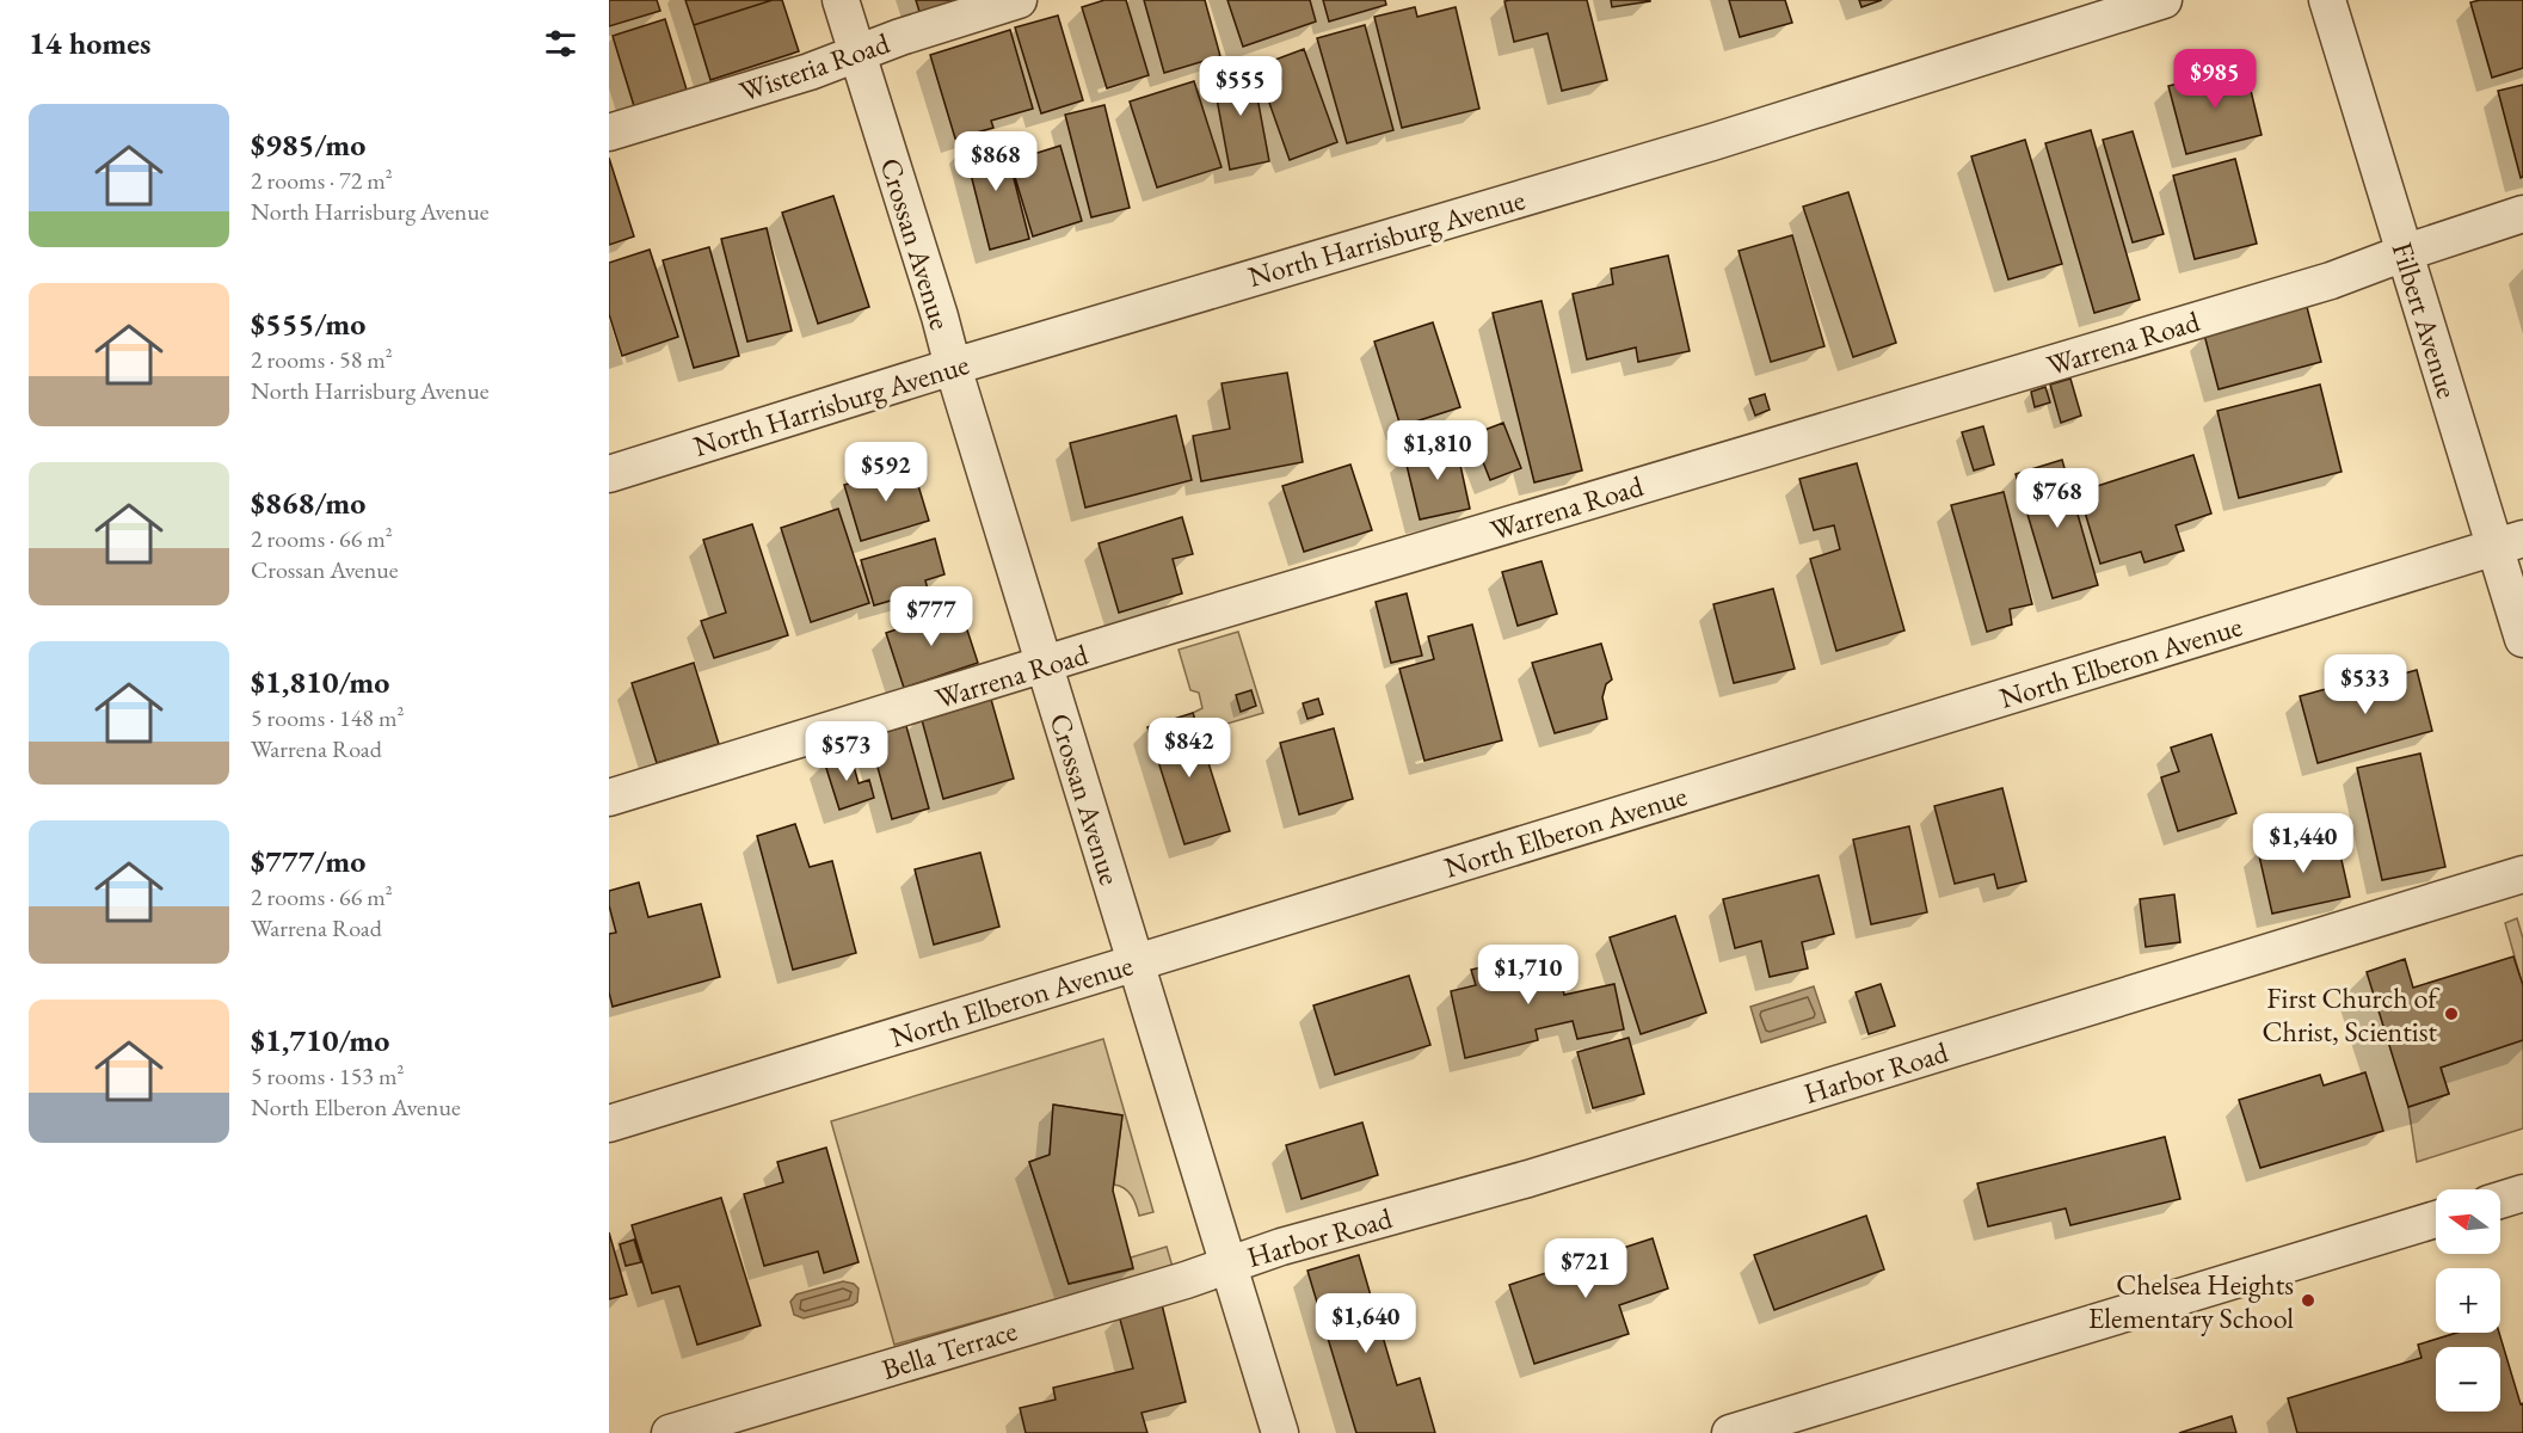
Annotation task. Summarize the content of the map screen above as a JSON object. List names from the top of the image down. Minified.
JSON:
{"streets":{"street":["Wisteria Road","North Harrisburg Avenue","Crossan Avenue","Filbert Avenue","Warrena Road","North Elberon Avenue","Harbor Road","Bella Terrace"]},"crossings":[["Wisteria Road","Crossan Avenue"],["North Harrisburg Avenue","Crossan Avenue"],["Crossan Avenue","Warrena Road"],["Crossan Avenue","North Elberon Avenue"],["Crossan Avenue","Harbor Road"],["Crossan Avenue","Bella Terrace"],["Filbert Avenue","Warrena Road"],["Filbert Avenue","North Elberon Avenue"],["Harbor Road","Bella Terrace"]],"places":["First Church of Christ, Scientist","Chelsea Heights Elementary School"],"north":"left","page":{"heading":"14 homes","price":["$985","$555","$868","$1,810","$592","$768","$777","$533","$842","$573","$1,440","$1,710","$721","$1,640"],"list":[{"name":"$985/mo","note":"2 rooms · 72 m² · North Harrisburg Avenue"},{"name":"$555/mo","note":"2 rooms · 58 m² · North Harrisburg Avenue"},{"name":"$868/mo","note":"2 rooms · 66 m² · Crossan Avenue"},{"name":"$1,810/mo","note":"5 rooms · 148 m² · Warrena Road"},{"name":"$777/mo","note":"2 rooms · 66 m² · Warrena Road"},{"name":"$1,710/mo","note":"5 rooms · 153 m² · North Elberon Avenue"}],"map_buttons":["+","−"]}}
